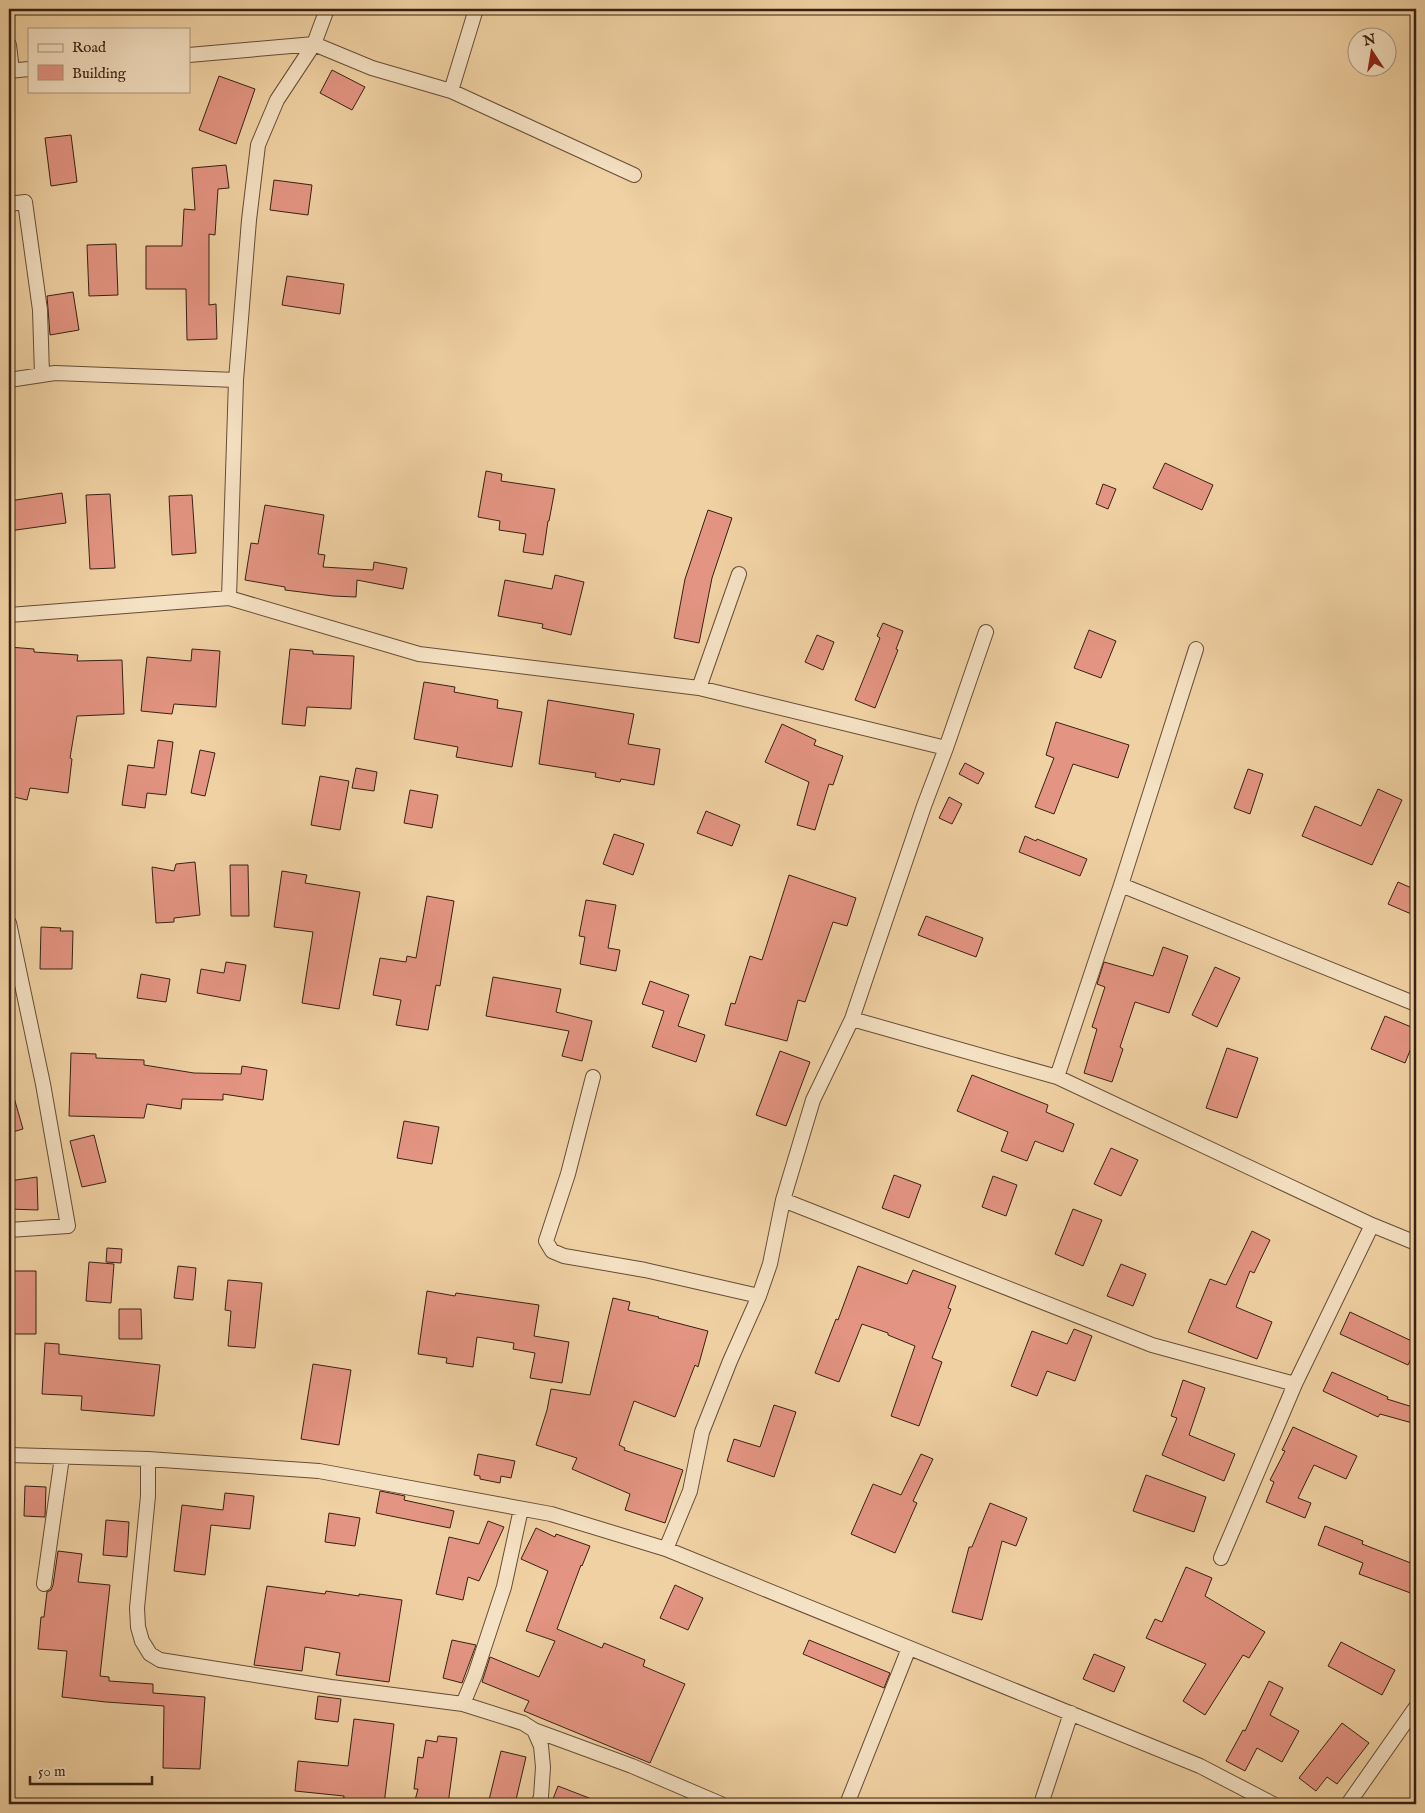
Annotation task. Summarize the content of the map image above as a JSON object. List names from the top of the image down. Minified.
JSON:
{"legend":["Road","Building"],"scale_bar":"50 m","north":"top"}
